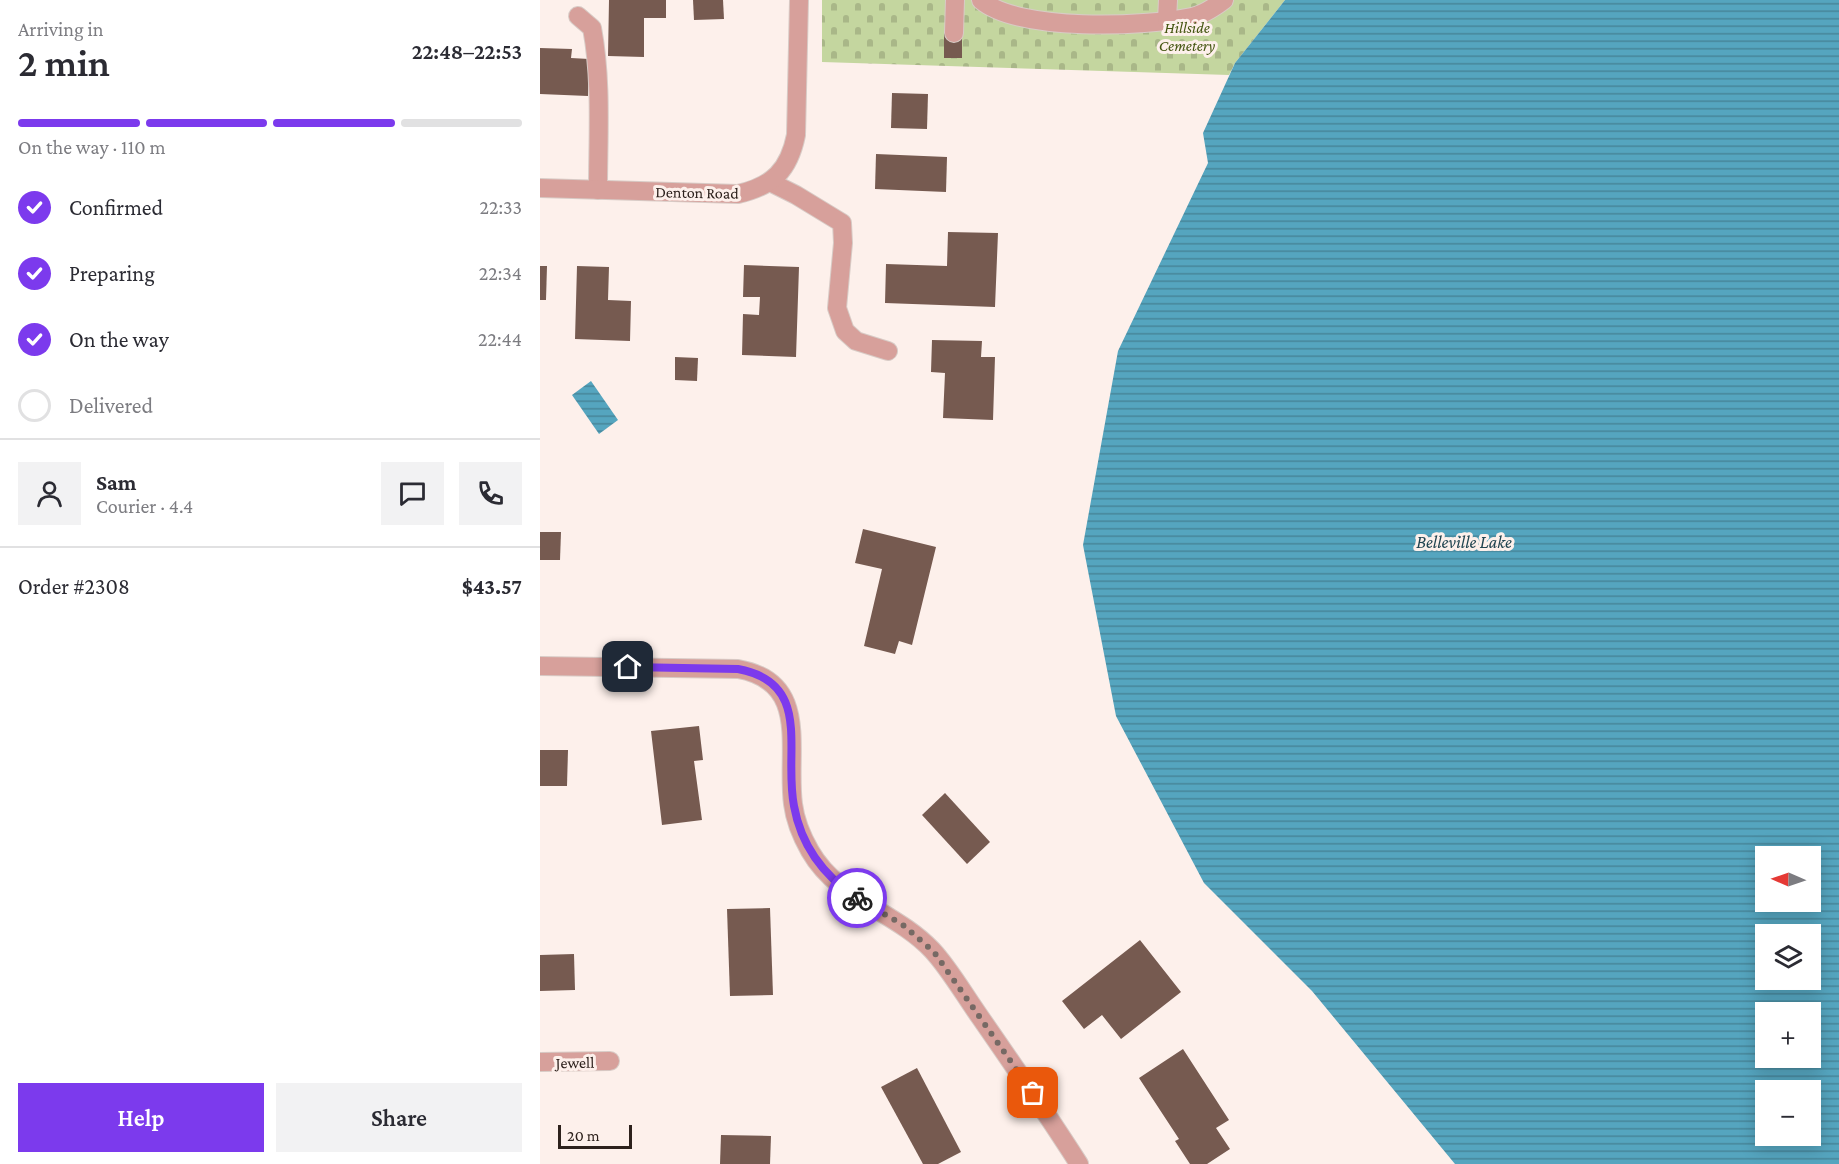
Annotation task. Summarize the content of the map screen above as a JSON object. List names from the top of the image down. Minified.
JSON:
{"streets":{"street":["Denton Road","Jewell"]},"water":["Belleville Lake"],"parks":["Hillside Cemetery"],"scale_bar":"20 m","north":"left","page":{"heading":["2 min","Arriving in","22:48–22:53"],"panel":["Sam","Courier · 4.4","Order #2308","$43.57"],"bar":"On the way · 110 m","list":[["Confirmed","22:33"],["Preparing","22:34"],["On the way","22:44"],"Delivered"],"map_buttons":["+","−"],"buttons":["Help","Share"],"scale":"20 m"}}
